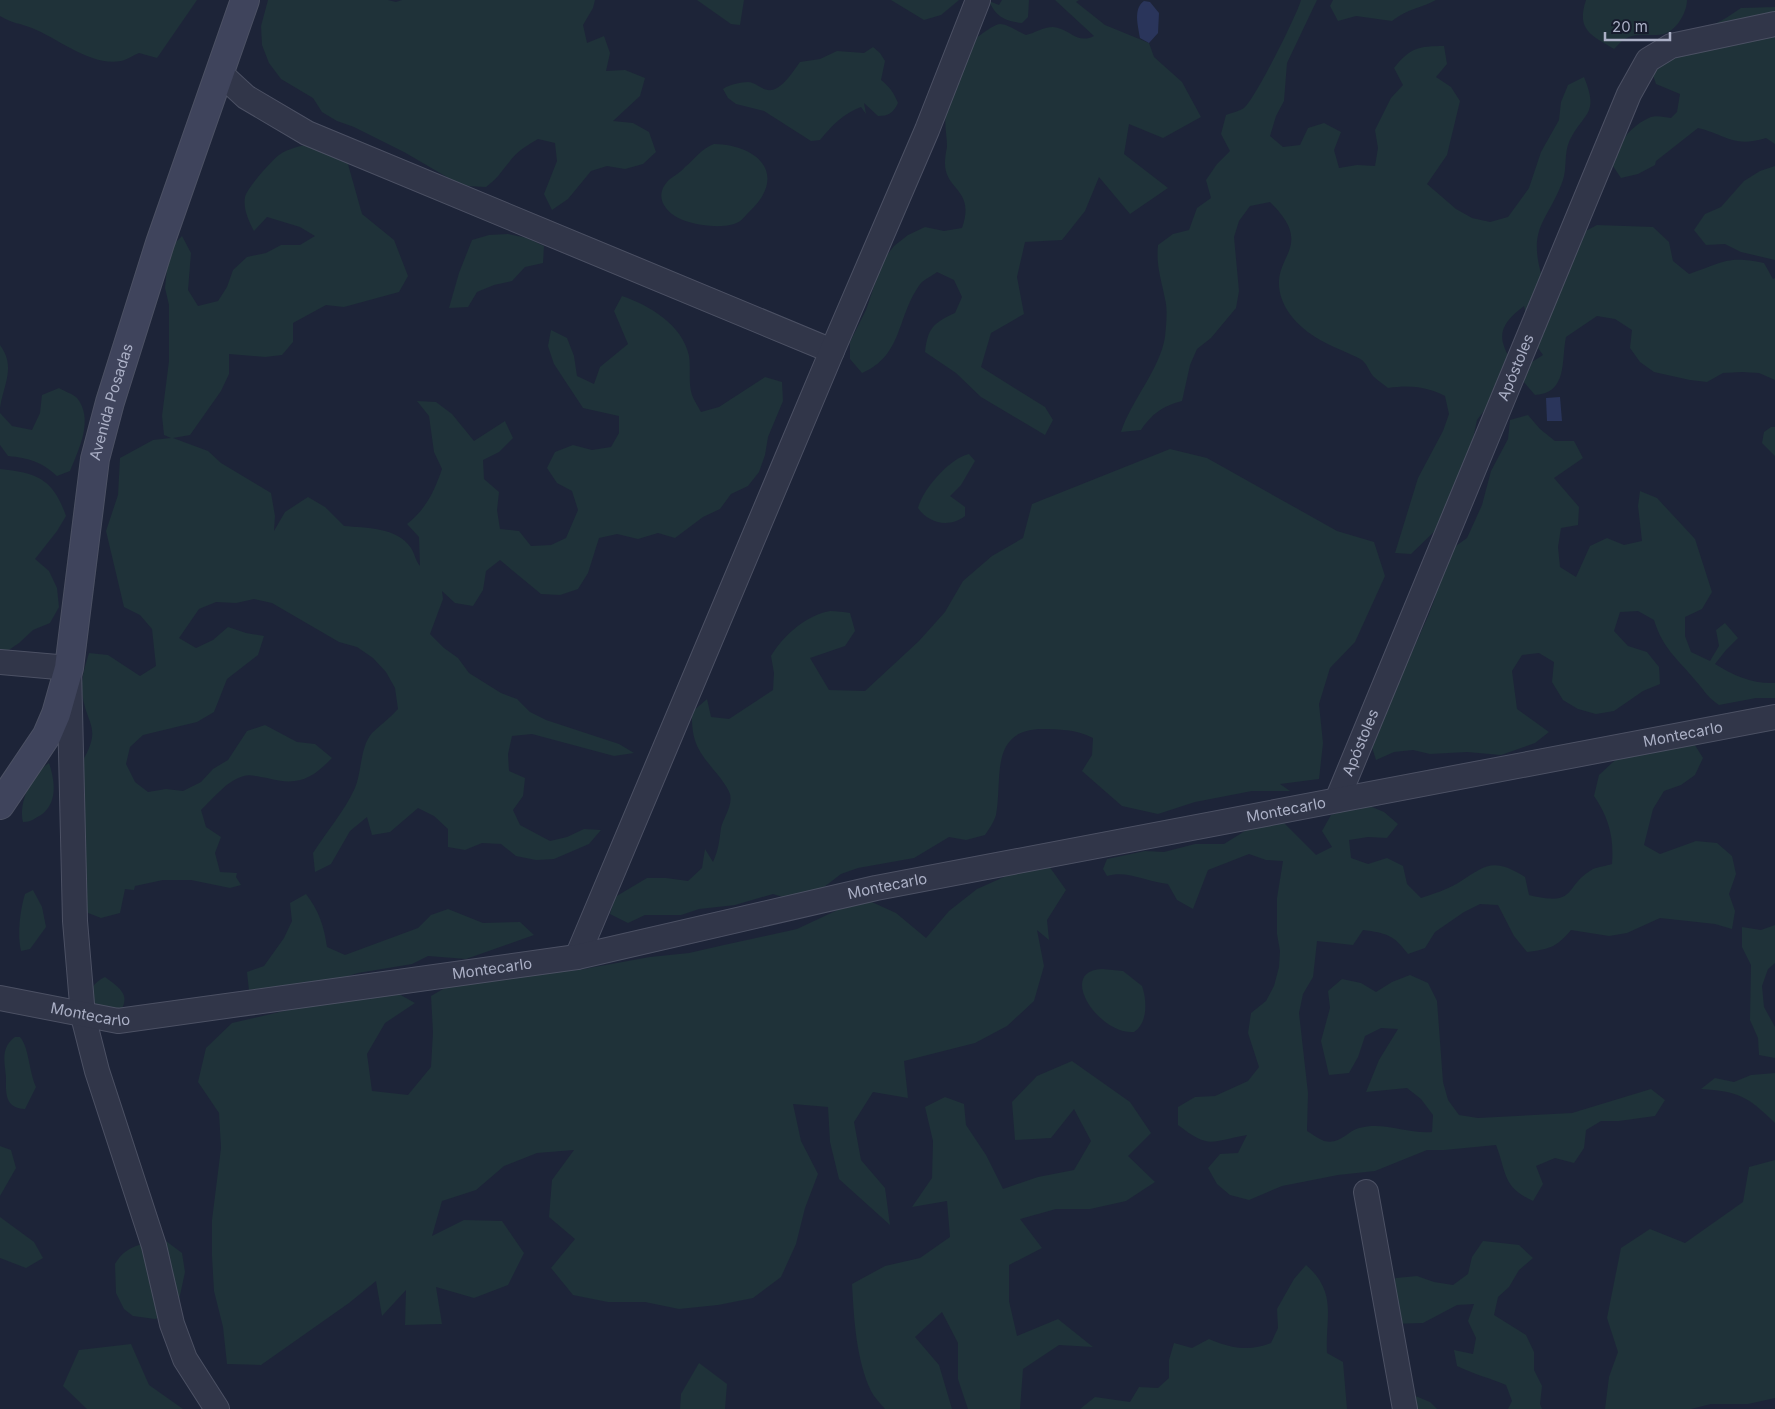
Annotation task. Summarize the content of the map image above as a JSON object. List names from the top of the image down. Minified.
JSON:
{"streets":{"street":["Apóstoles","Avenida Posadas","Montecarlo"]},"crossings":[["Apóstoles","Montecarlo"]],"scale_bar":"20 m"}
